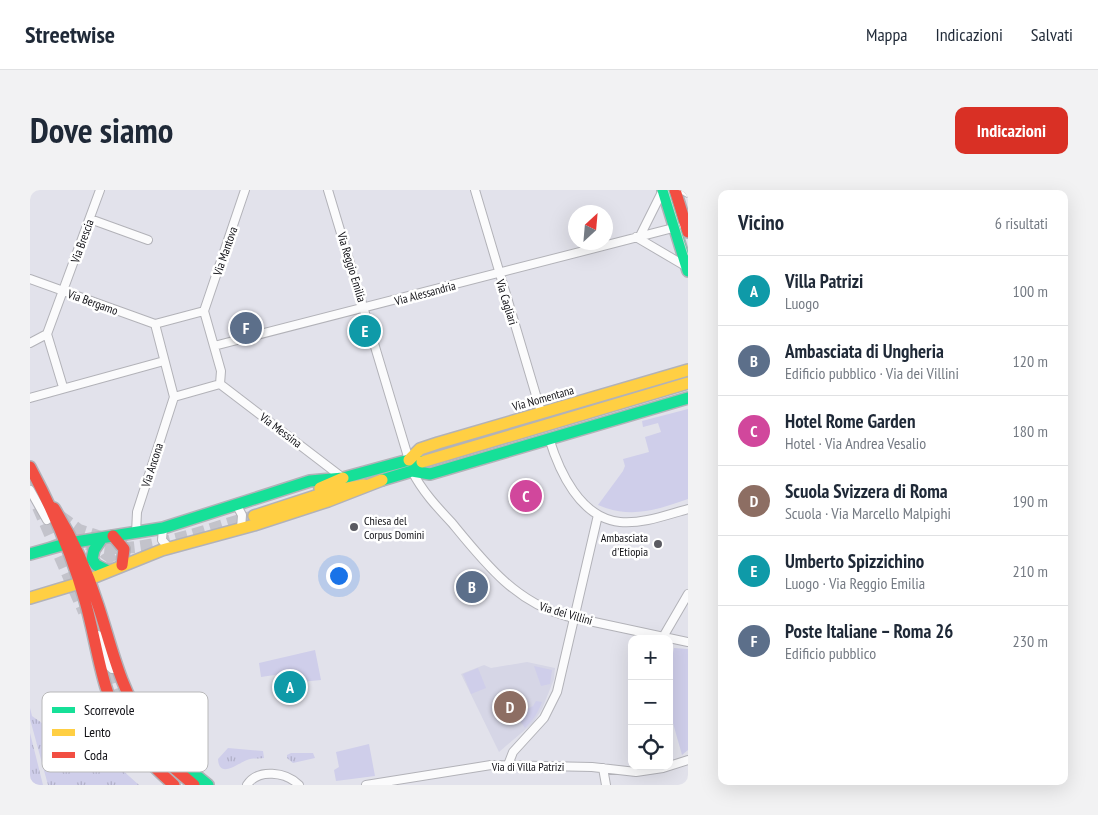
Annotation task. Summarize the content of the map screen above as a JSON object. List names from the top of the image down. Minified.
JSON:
{"streets":{"main road":["Via Nomentana"],"street":["Via Brescia","Via Mantova","Via Reggio Emilia","Via Alessandria","Via Bergamo","Via Cagliari","Via Messina","Via Ancona","Via dei Villini","Via di Villa Patrizi"]},"crossings":[["Via Brescia","Via Bergamo"],["Via Reggio Emilia","Via Alessandria"],["Via Reggio Emilia","Via Nomentana"],["Via Alessandria","Via Cagliari"],["Via Cagliari","Via Nomentana"],["Via Nomentana","Via Messina"],["Via Nomentana","Via Ancona"]],"places":["Chiesa del Corpus Domini","Ambasciata d'Etiopia"],"legend":["Scorrevole","Lento","Coda"],"north":"top right","page":{"header":"Streetwise","nav":["Mappa","Indicazioni","Salvati"],"title":"Dove siamo","buttons":"Indicazioni","heading":["Vicino","6 risultati"],"list":[{"mark":"A","name":"Villa Patrizi","note":"Luogo","value":"100 m"},{"mark":"B","name":"Ambasciata di Ungheria","note":"Edificio pubblico · Via dei Villini","value":"120 m"},{"mark":"C","name":"Hotel Rome Garden","note":"Hotel · Via Andrea Vesalio","value":"180 m"},{"mark":"D","name":"Scuola Svizzera di Roma","note":"Scuola · Via Marcello Malpighi","value":"190 m"},{"mark":"E","name":"Umberto Spizzichino","note":"Luogo · Via Reggio Emilia","value":"210 m"},{"mark":"F","name":"Poste Italiane – Roma 26","note":"Edificio pubblico","value":"230 m"}],"pins":["F","E","C","B","A","D"],"map_buttons":["+","−"]}}
